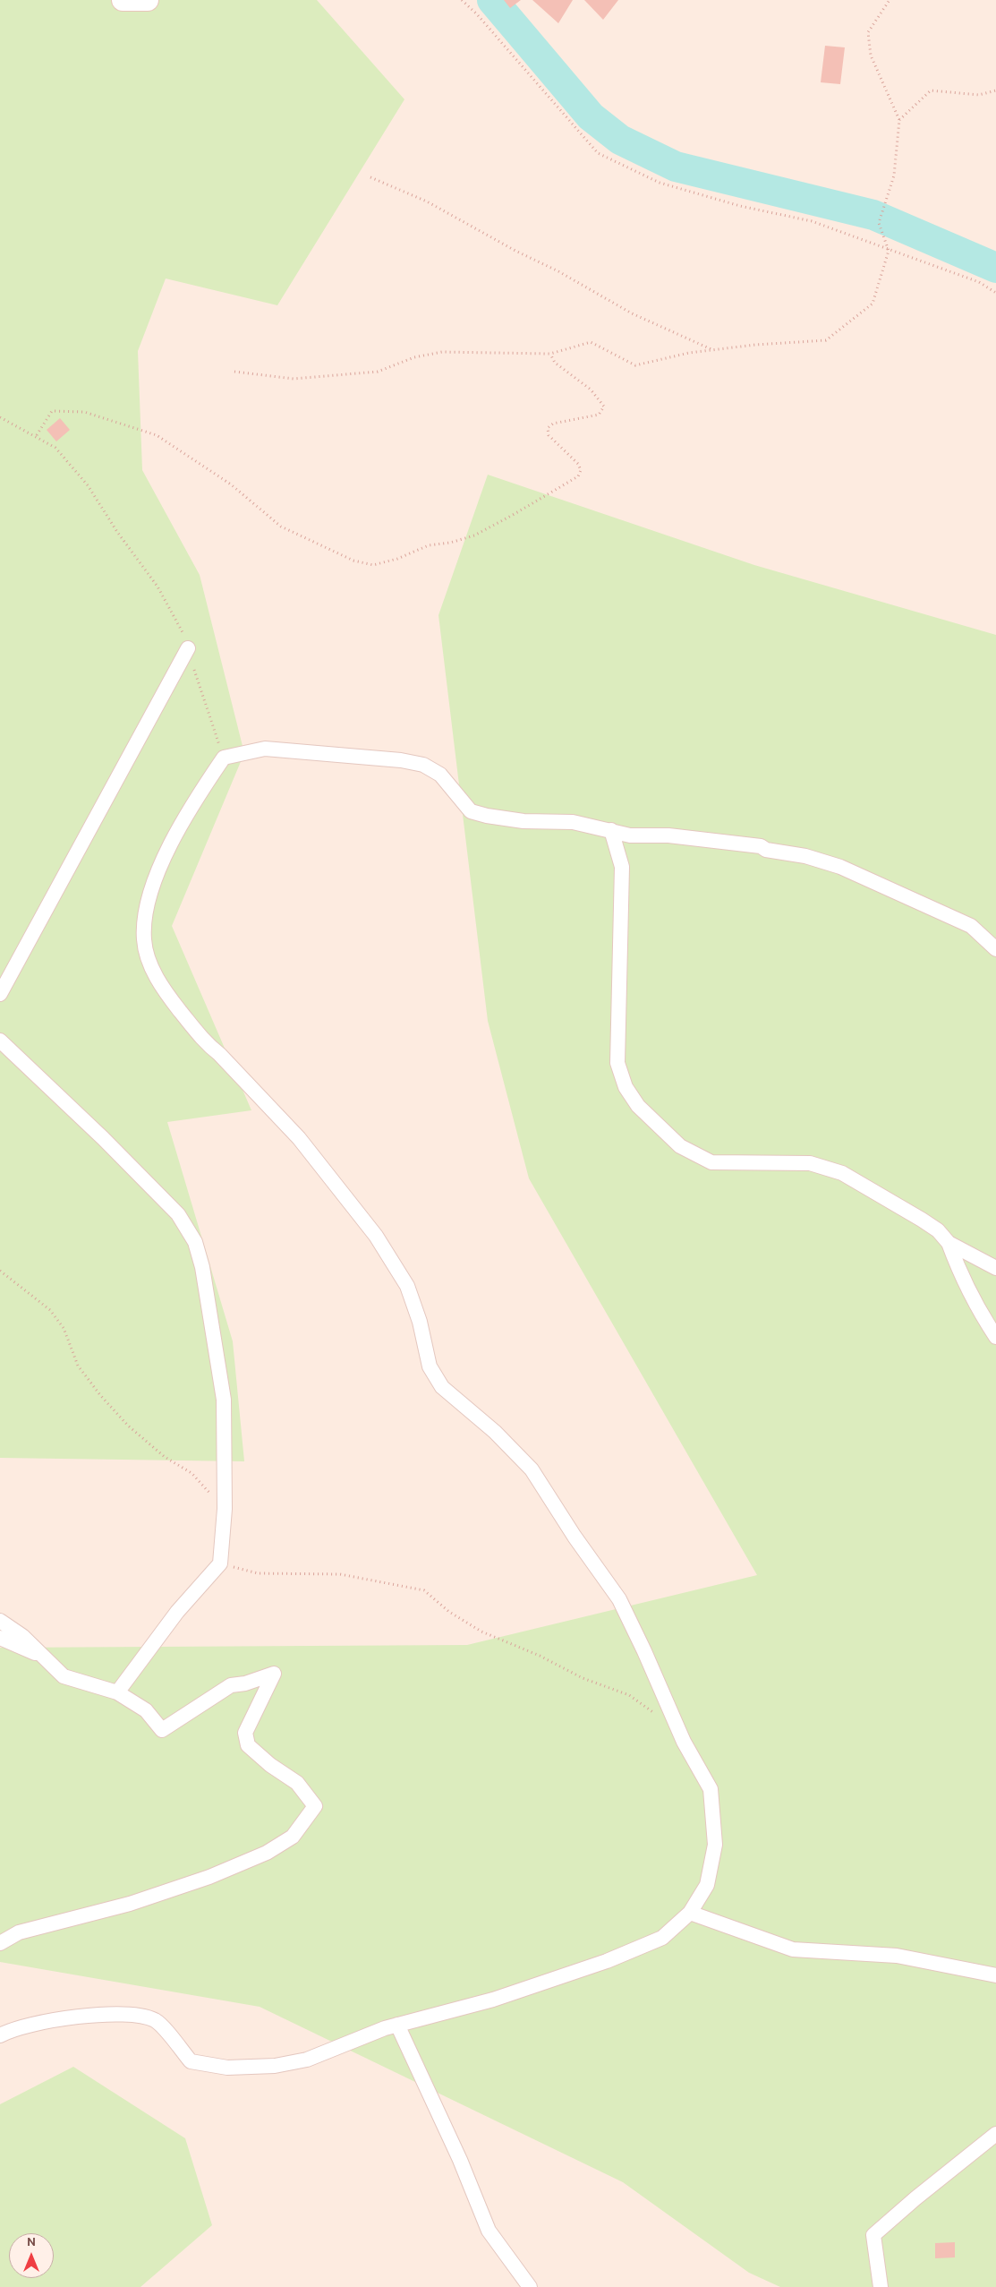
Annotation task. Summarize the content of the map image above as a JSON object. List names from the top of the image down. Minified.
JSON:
{"north":"top"}
